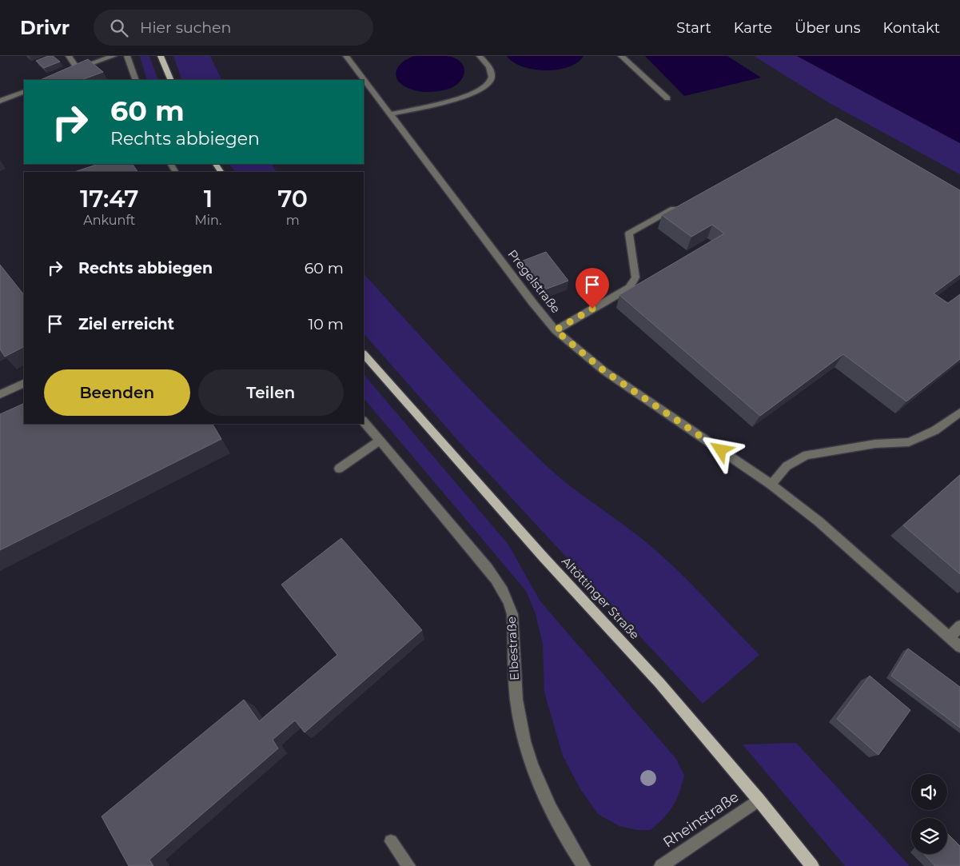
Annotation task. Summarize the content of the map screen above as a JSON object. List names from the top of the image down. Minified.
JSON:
{"streets":{"main road":["Altöttinger Straße"],"street":["Pregelstraße","Elbestraße","Rheinstraße"]},"crossings":[["Altöttinger Straße","Rheinstraße"]],"page":{"header":"Drivr","search":"Hier suchen","nav":["Start","Karte","Über uns","Kontakt"],"turn":["60 m","Rechts abbiegen"],"eta":["17:47","Ankunft","1","Min.","70","m"],"list":[{"name":"Rechts abbiegen","value":"60 m"},{"name":"Ziel erreicht","value":"10 m"}],"buttons":["Beenden","Teilen"]}}
